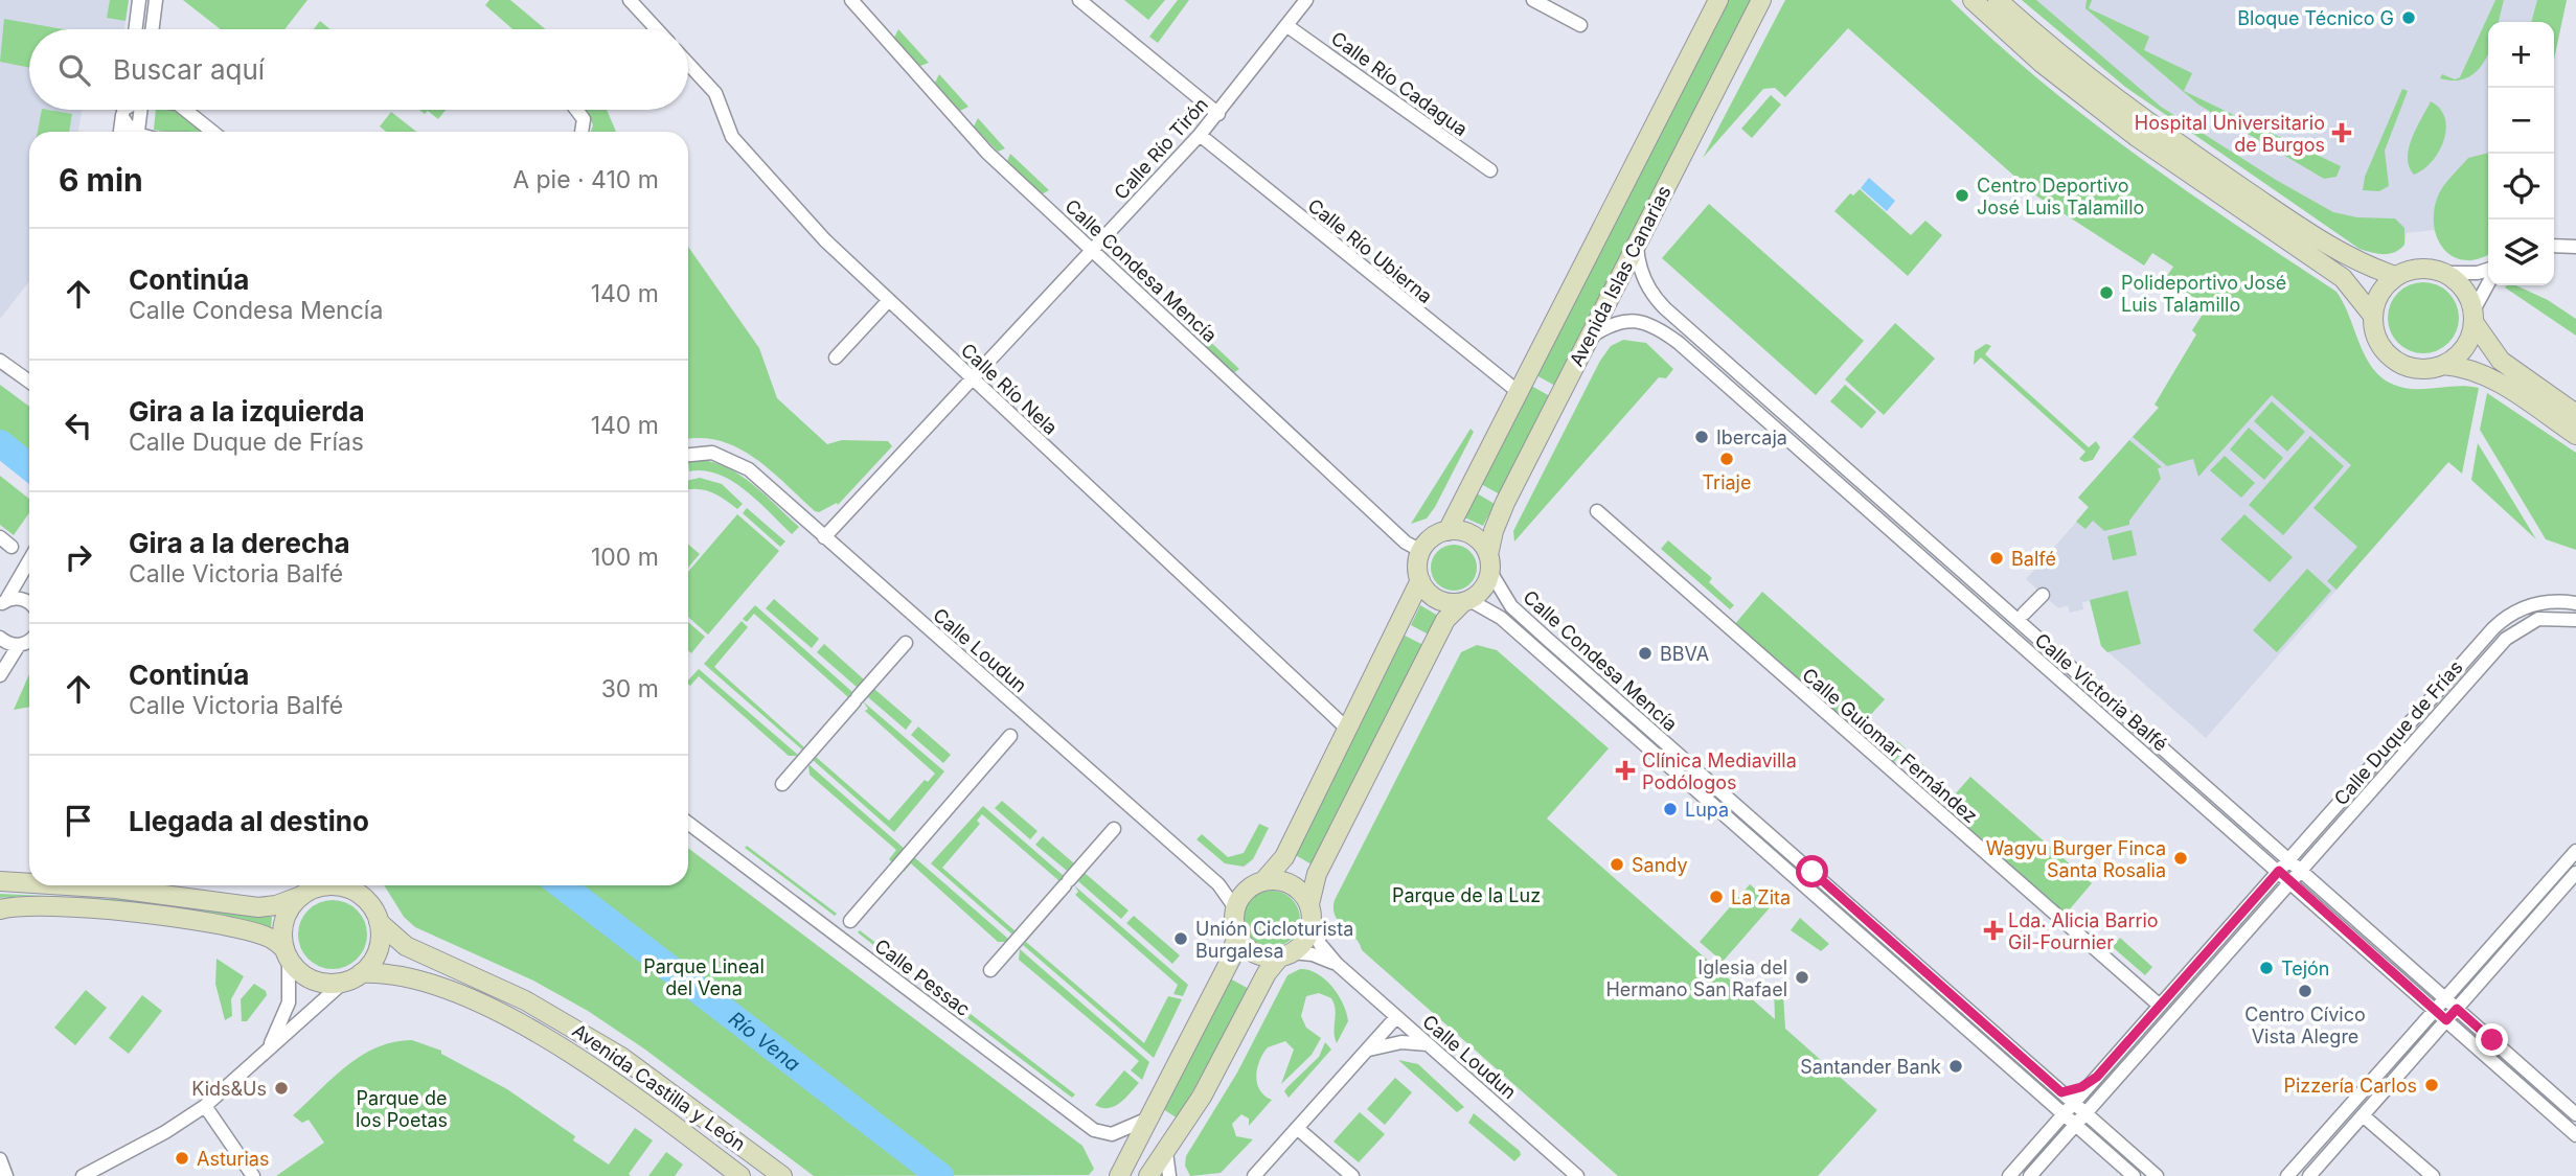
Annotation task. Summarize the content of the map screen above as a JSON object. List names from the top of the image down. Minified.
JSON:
{"streets":{"main road":["Avenida Islas Canarias","Avenida Castilla y León"],"street":["Calle Río Cadagua","Calle Río Tirón","Calle Río Ubierna","Calle Condesa Mencía","Calle Río Nela","Calle Loudun","Calle Victoria Balfé","Calle Duque de Frías","Calle Guiomar Fernández","Calle Pessac"]},"crossings":[["Calle Río Cadagua","Calle Río Tirón"],["Calle Río Tirón","Calle Río Ubierna"],["Calle Río Tirón","Calle Condesa Mencía"],["Calle Río Tirón","Calle Río Nela"],["Calle Río Tirón","Calle Loudun"],["Calle Río Ubierna","Avenida Islas Canarias"],["Calle Condesa Mencía","Avenida Islas Canarias"],["Calle Condesa Mencía","Calle Duque de Frías"],["Avenida Islas Canarias","Calle Victoria Balfé"],["Calle Victoria Balfé","Calle Duque de Frías"],["Calle Duque de Frías","Calle Guiomar Fernández"]],"water":["Río Vena"],"parks":["Parque de la Luz","Parque Lineal del Vena","Parque de los Poetas"],"places":{"other":["Bloque Técnico G","Centro Deportivo José Luis Talamillo","Polideportivo José Luis Talamillo","Ibercaja","Triaje","Balfé","BBVA","Lupa","Wagyu Burger Finca Santa Rosalia","Sandy","La Zita","Unión Cicloturista Burgalesa","Tejón","Iglesia del Hermano San Rafael","Centro Cívico Vista Alegre","Santander Bank","Pizzería Carlos","Kids&Us","Asturias"],"health":["Hospital Universitario de Burgos","Clínica Mediavilla Podólogos","Lda. Alicia Barrio Gil-Fournier"]},"page":{"map_buttons":["+","−"],"search":"Buscar aquí","heading":["6 min","A pie · 410 m"],"list":[["Continúa","Calle Condesa Mencía","140 m"],["Gira a la izquierda","Calle Duque de Frías","140 m"],["Gira a la derecha","Calle Victoria Balfé","100 m"],["Continúa","Calle Victoria Balfé","30 m"],"Llegada al destino"]}}
